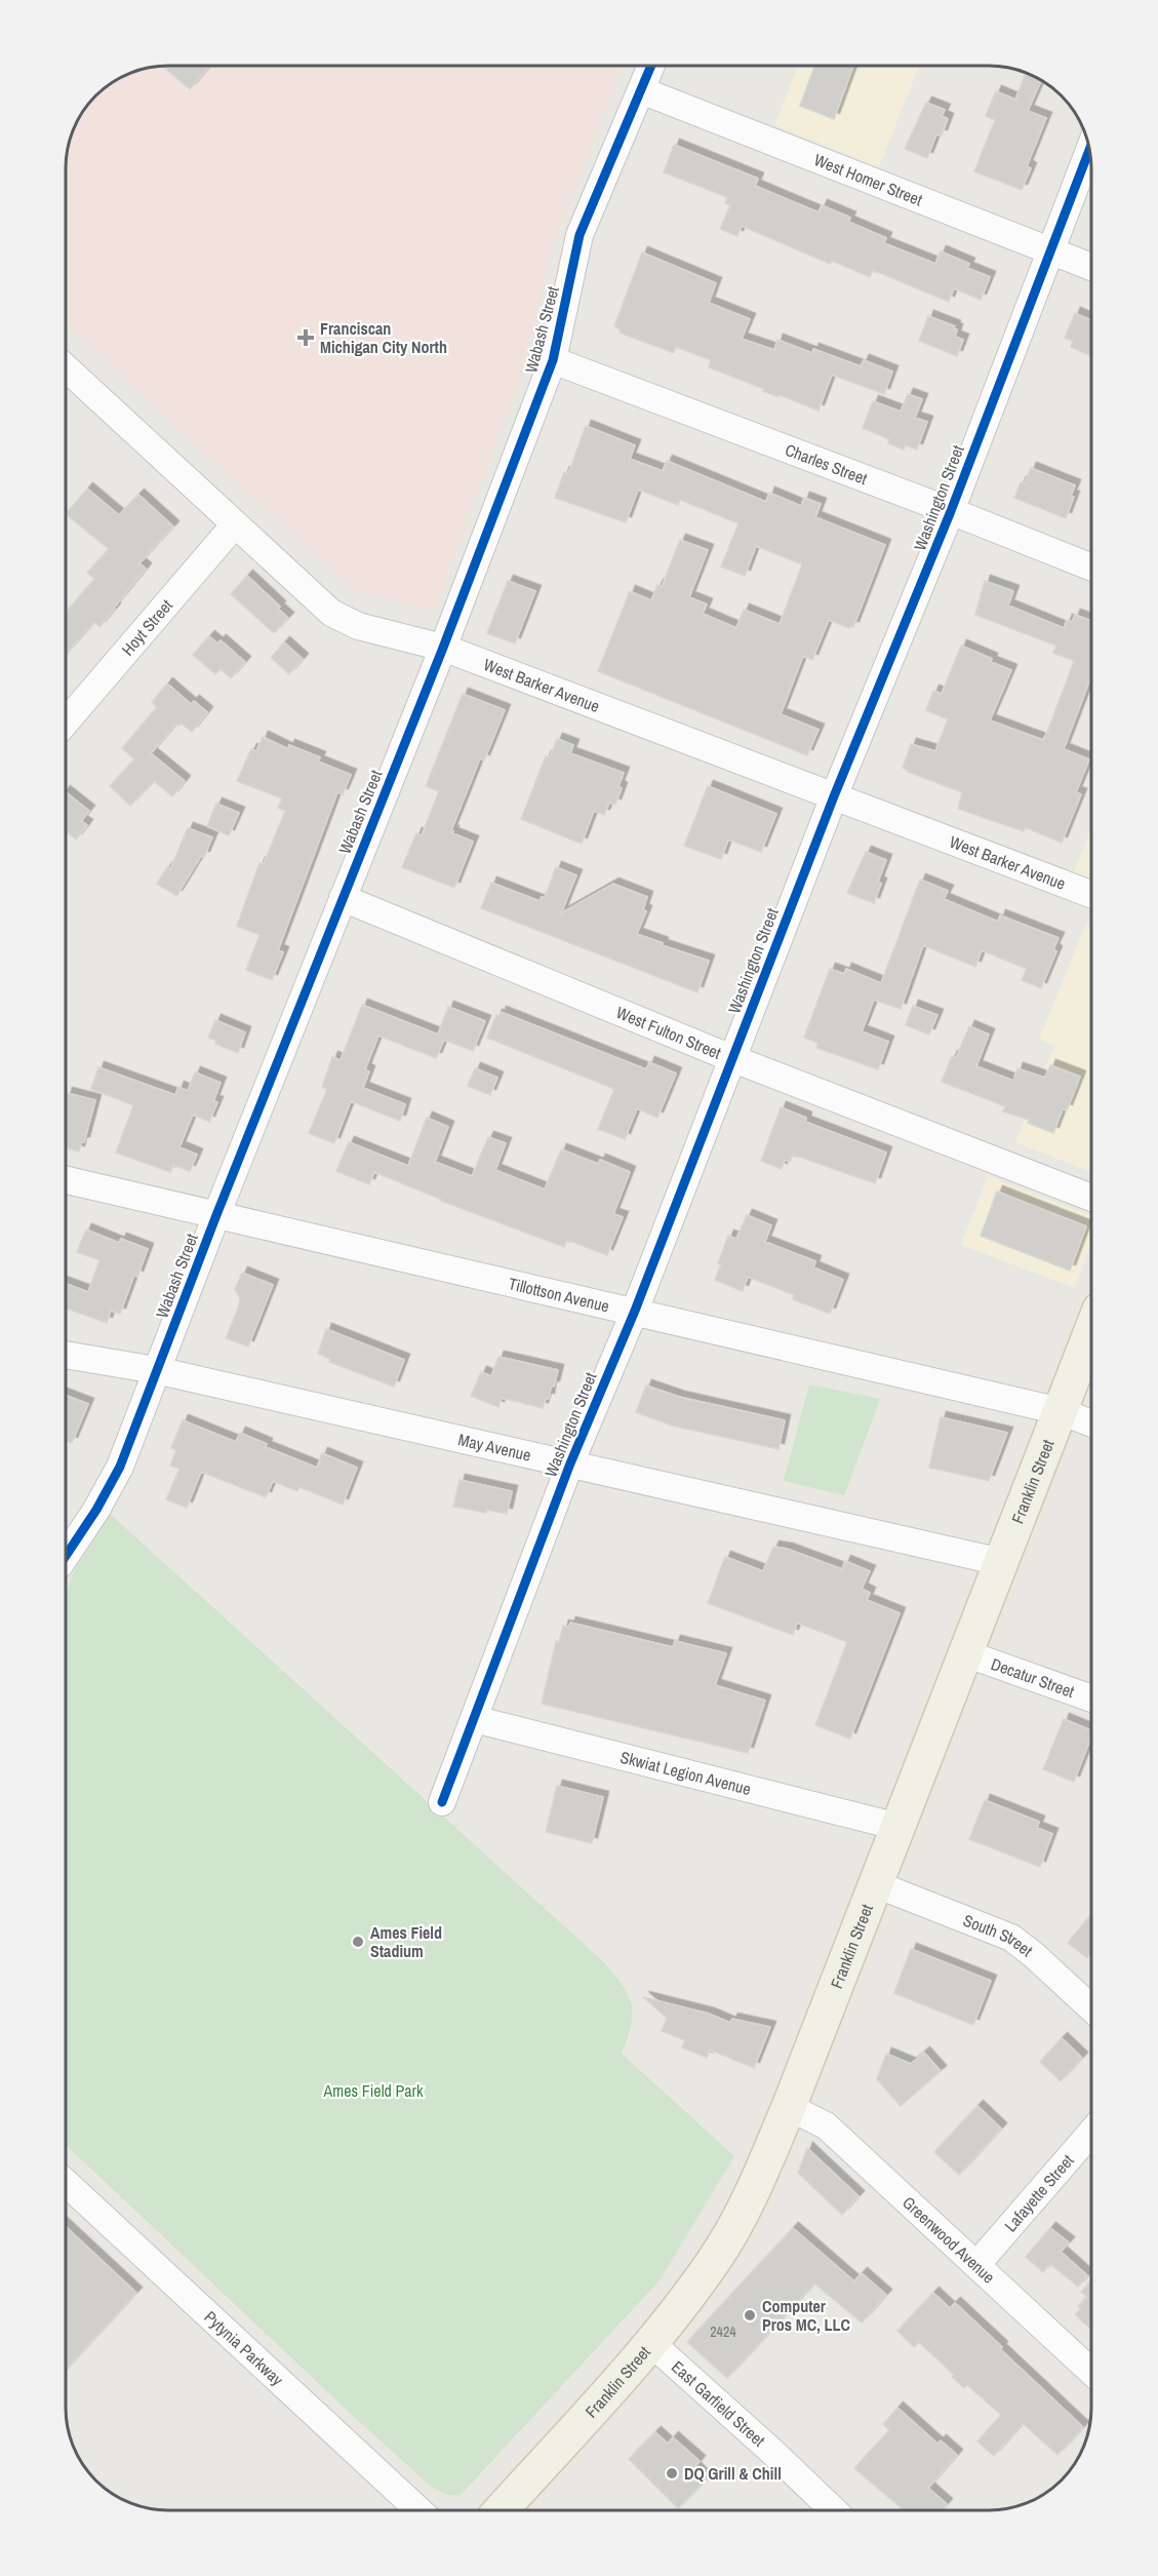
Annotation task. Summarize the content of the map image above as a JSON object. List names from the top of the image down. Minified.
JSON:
{"streets":{"main road":["Franklin Street"],"street":["West Homer Street","Wabash Street","Charles Street","Washington Street","Hoyt Street","West Barker Avenue","West Fulton Street","Tillottson Avenue","May Avenue","Decatur Street","Skwiat Legion Avenue","South Street","Lafayette Street","Greenwood Avenue","Pytynia Parkway","East Garfield Street"]},"crossings":[["West Homer Street","Wabash Street"],["West Homer Street","Washington Street"],["Wabash Street","Charles Street"],["Wabash Street","West Barker Avenue"],["Wabash Street","West Fulton Street"],["Wabash Street","Tillottson Avenue"],["Wabash Street","May Avenue"],["Charles Street","Washington Street"],["Washington Street","West Barker Avenue"],["Washington Street","West Fulton Street"],["Washington Street","Tillottson Avenue"],["Washington Street","May Avenue"],["Washington Street","Skwiat Legion Avenue"],["Hoyt Street","West Barker Avenue"],["Tillottson Avenue","Franklin Street"],["May Avenue","Franklin Street"],["Franklin Street","Decatur Street"],["Franklin Street","Skwiat Legion Avenue"],["Franklin Street","South Street"],["Franklin Street","Greenwood Avenue"],["Franklin Street","East Garfield Street"],["Lafayette Street","Greenwood Avenue"]],"parks":["Ames Field Park"],"places":{"health":["Franciscan Michigan City North"],"other":["Ames Field Stadium","Computer Pros MC, LLC","DQ Grill & Chill"]},"house_numbers":["2424"]}
